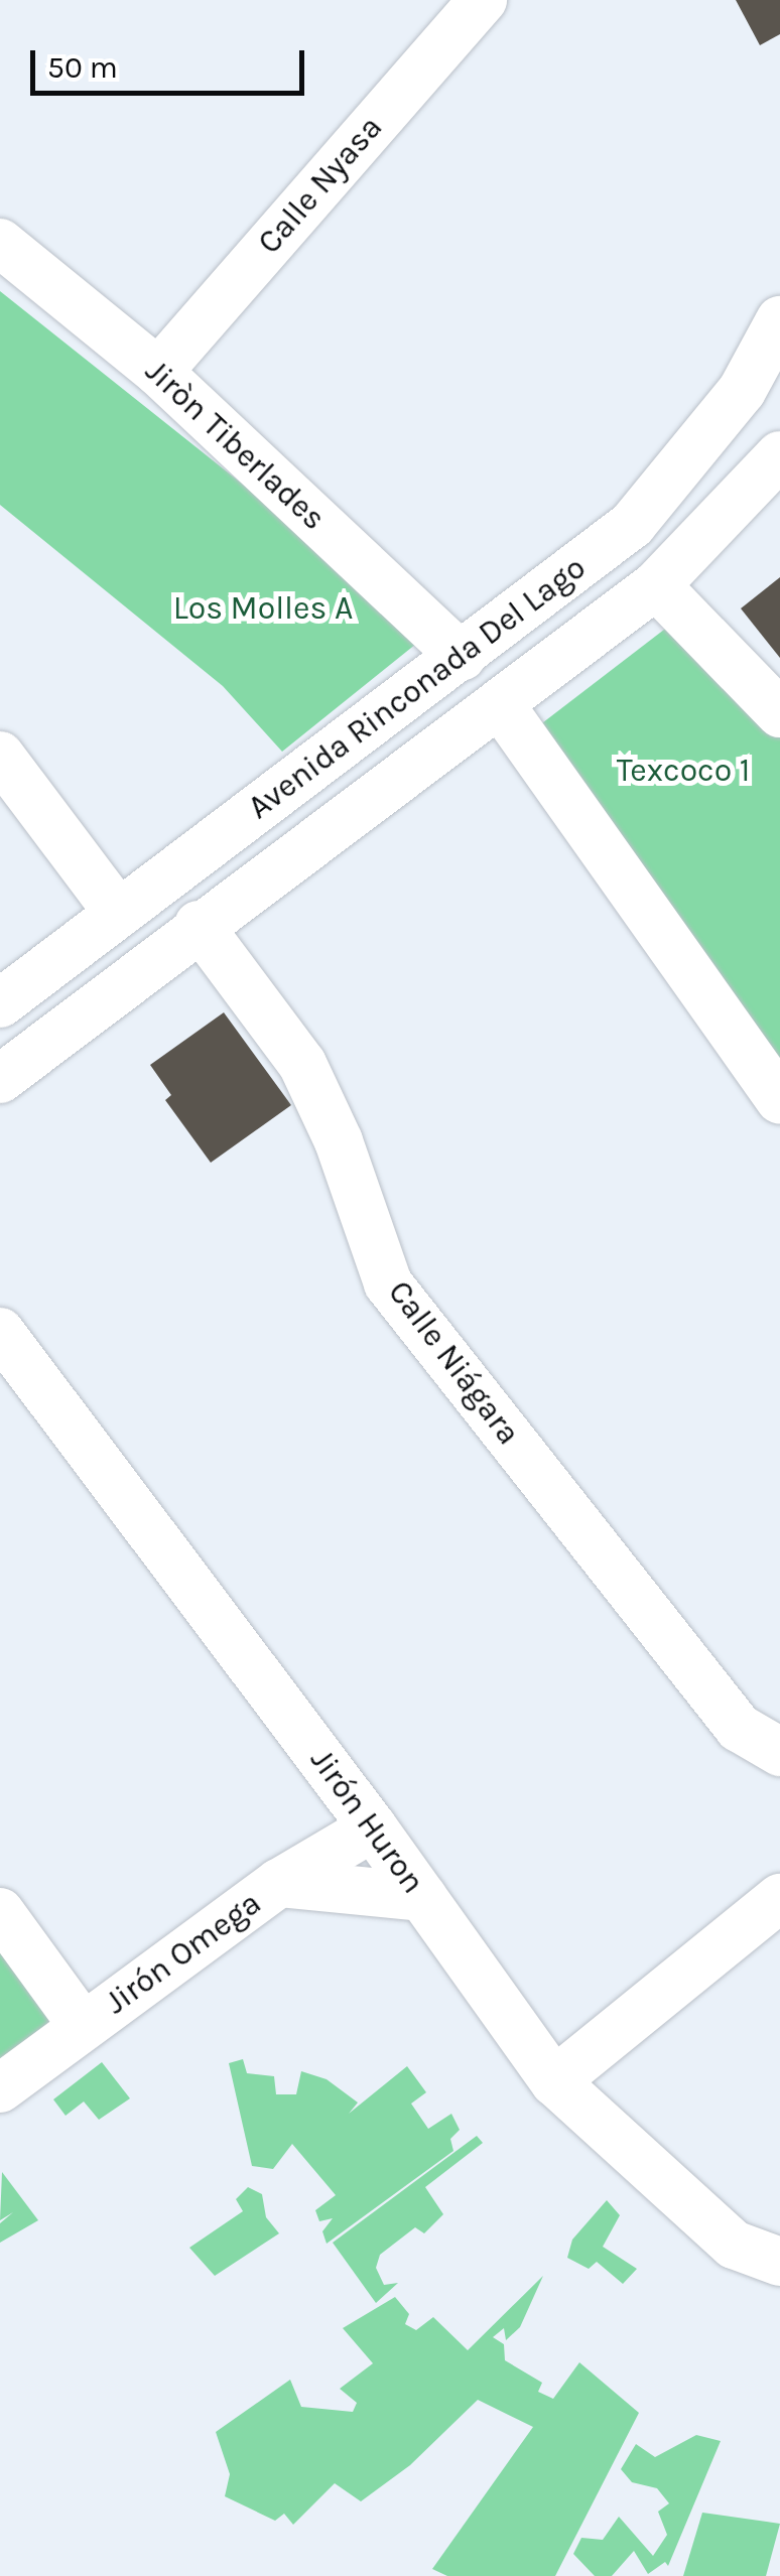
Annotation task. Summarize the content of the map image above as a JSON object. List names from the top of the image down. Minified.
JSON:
{"streets":{"street":["Calle Nyasa","Jiròn Tiberlades","Avenida Rinconada Del Lago","Calle Niágara","Jirón Huron","Jirón Omega"]},"crossings":[["Calle Nyasa","Jiròn Tiberlades"],["Jiròn Tiberlades","Avenida Rinconada Del Lago"],["Avenida Rinconada Del Lago","Calle Niágara"],["Jirón Huron","Jirón Omega"]],"parks":["Los Molles A","Texcoco 1"],"scale_bar":"50 m"}
